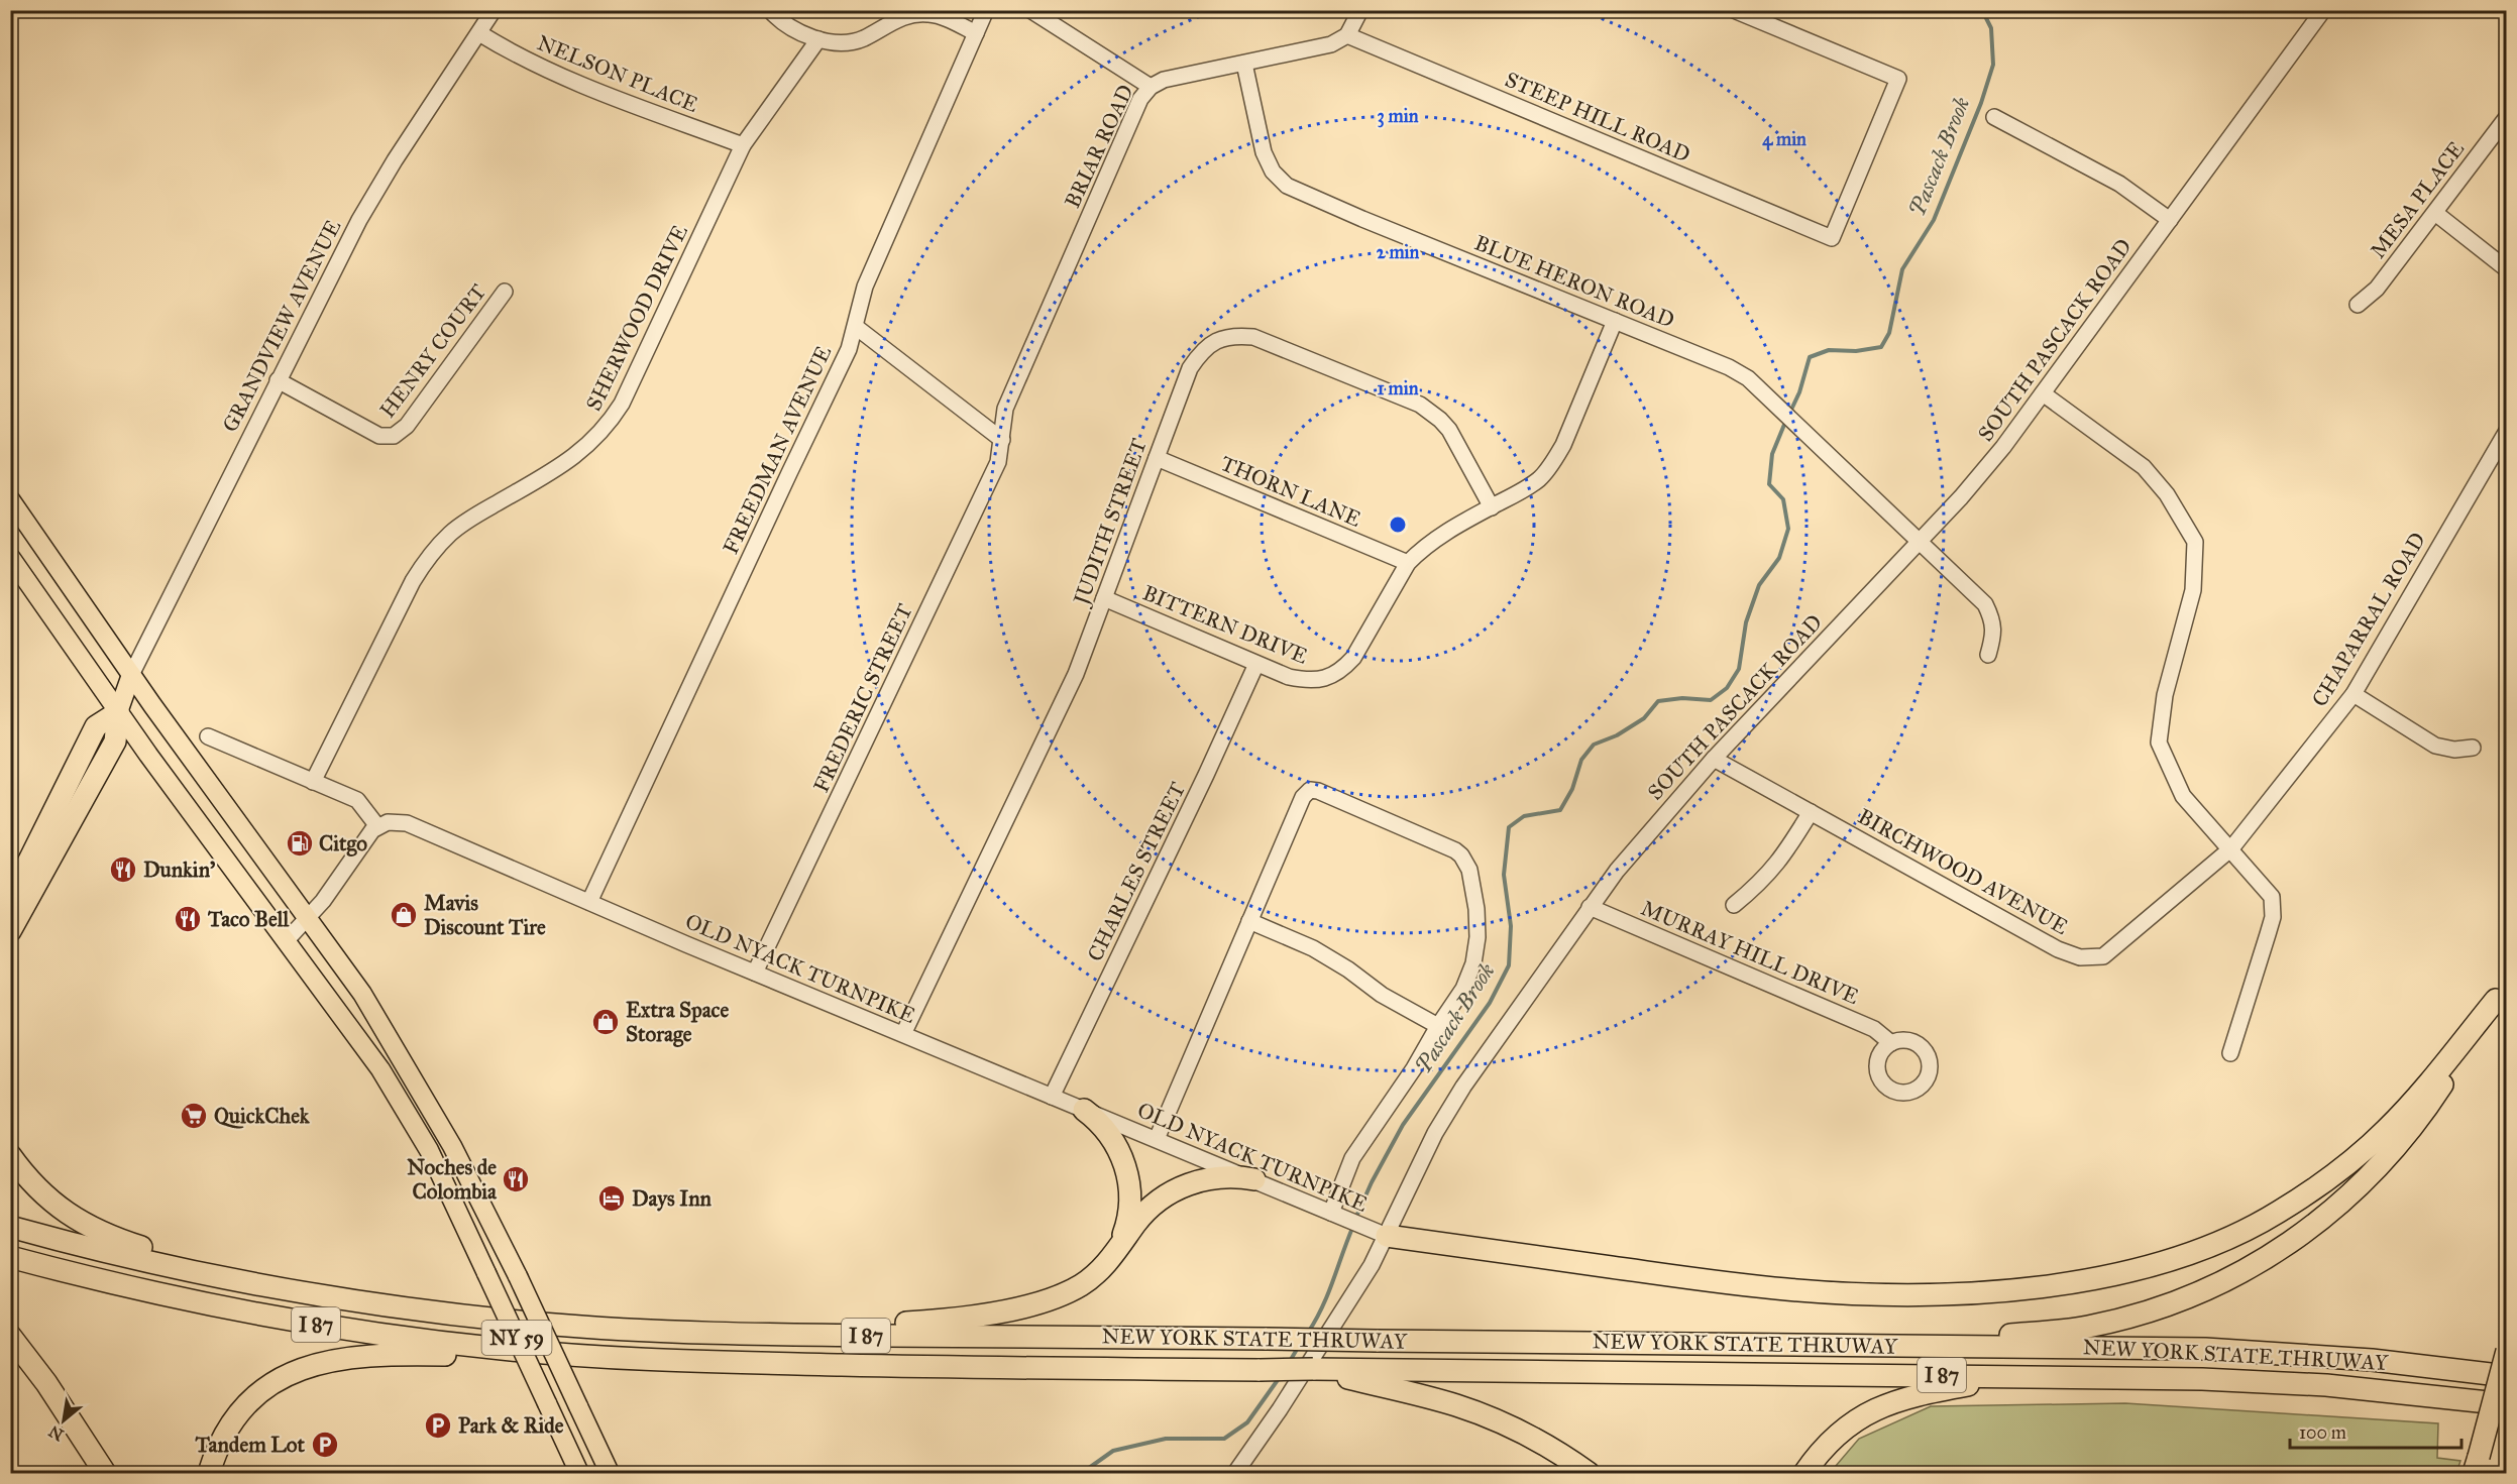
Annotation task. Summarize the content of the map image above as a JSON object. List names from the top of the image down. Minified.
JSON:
{"streets":{"highway":["I 87","NEW YORK STATE THRUWAY"],"main road":["NY 59"],"street":["NELSON PLACE","STEEP HILL ROAD","BRIAR ROAD","MESA PLACE","BLUE HERON ROAD","SHERWOOD DRIVE","GRANDVIEW AVENUE","SOUTH PASCACK ROAD","HENRY COURT","FREEDMAN AVENUE","THORN LANE","JUDITH STREET","CHAPARRAL ROAD","BITTERN DRIVE","FREDERIC STREET","CHARLES STREET","BIRCHWOOD AVENUE","MURRAY HILL DRIVE","OLD NYACK TURNPIKE"]},"crossings":[["NELSON PLACE","SHERWOOD DRIVE"],["NELSON PLACE","GRANDVIEW AVENUE"],["STEEP HILL ROAD","BRIAR ROAD"],["BRIAR ROAD","BLUE HERON ROAD"],["BRIAR ROAD","FREDERIC STREET"],["BLUE HERON ROAD","SOUTH PASCACK ROAD"],["BLUE HERON ROAD","BITTERN DRIVE"],["GRANDVIEW AVENUE","HENRY COURT"],["GRANDVIEW AVENUE","NY 59"],["SOUTH PASCACK ROAD","BIRCHWOOD AVENUE"],["SOUTH PASCACK ROAD","MURRAY HILL DRIVE"],["SOUTH PASCACK ROAD","OLD NYACK TURNPIKE"],["FREEDMAN AVENUE","OLD NYACK TURNPIKE"],["THORN LANE","JUDITH STREET"],["THORN LANE","BITTERN DRIVE"],["JUDITH STREET","BITTERN DRIVE"],["JUDITH STREET","OLD NYACK TURNPIKE"],["CHAPARRAL ROAD","BIRCHWOOD AVENUE"],["BITTERN DRIVE","CHARLES STREET"],["FREDERIC STREET","OLD NYACK TURNPIKE"],["CHARLES STREET","OLD NYACK TURNPIKE"]],"water":["Pascack Brook"],"places":{"fuel station":["Citgo"],"restaurant":["Dunkin'","Taco Bell","Noches de Colombia"],"shop":["Mavis Discount Tire","Extra Space Storage"],"supermarket":["QuickChek"],"hotel":["Days Inn"],"parking":["Park & Ride","Tandem Lot"]},"scale_bar":"100 m","north":"bottom left","rings":["3 min","4 min","2 min","1 min"]}
